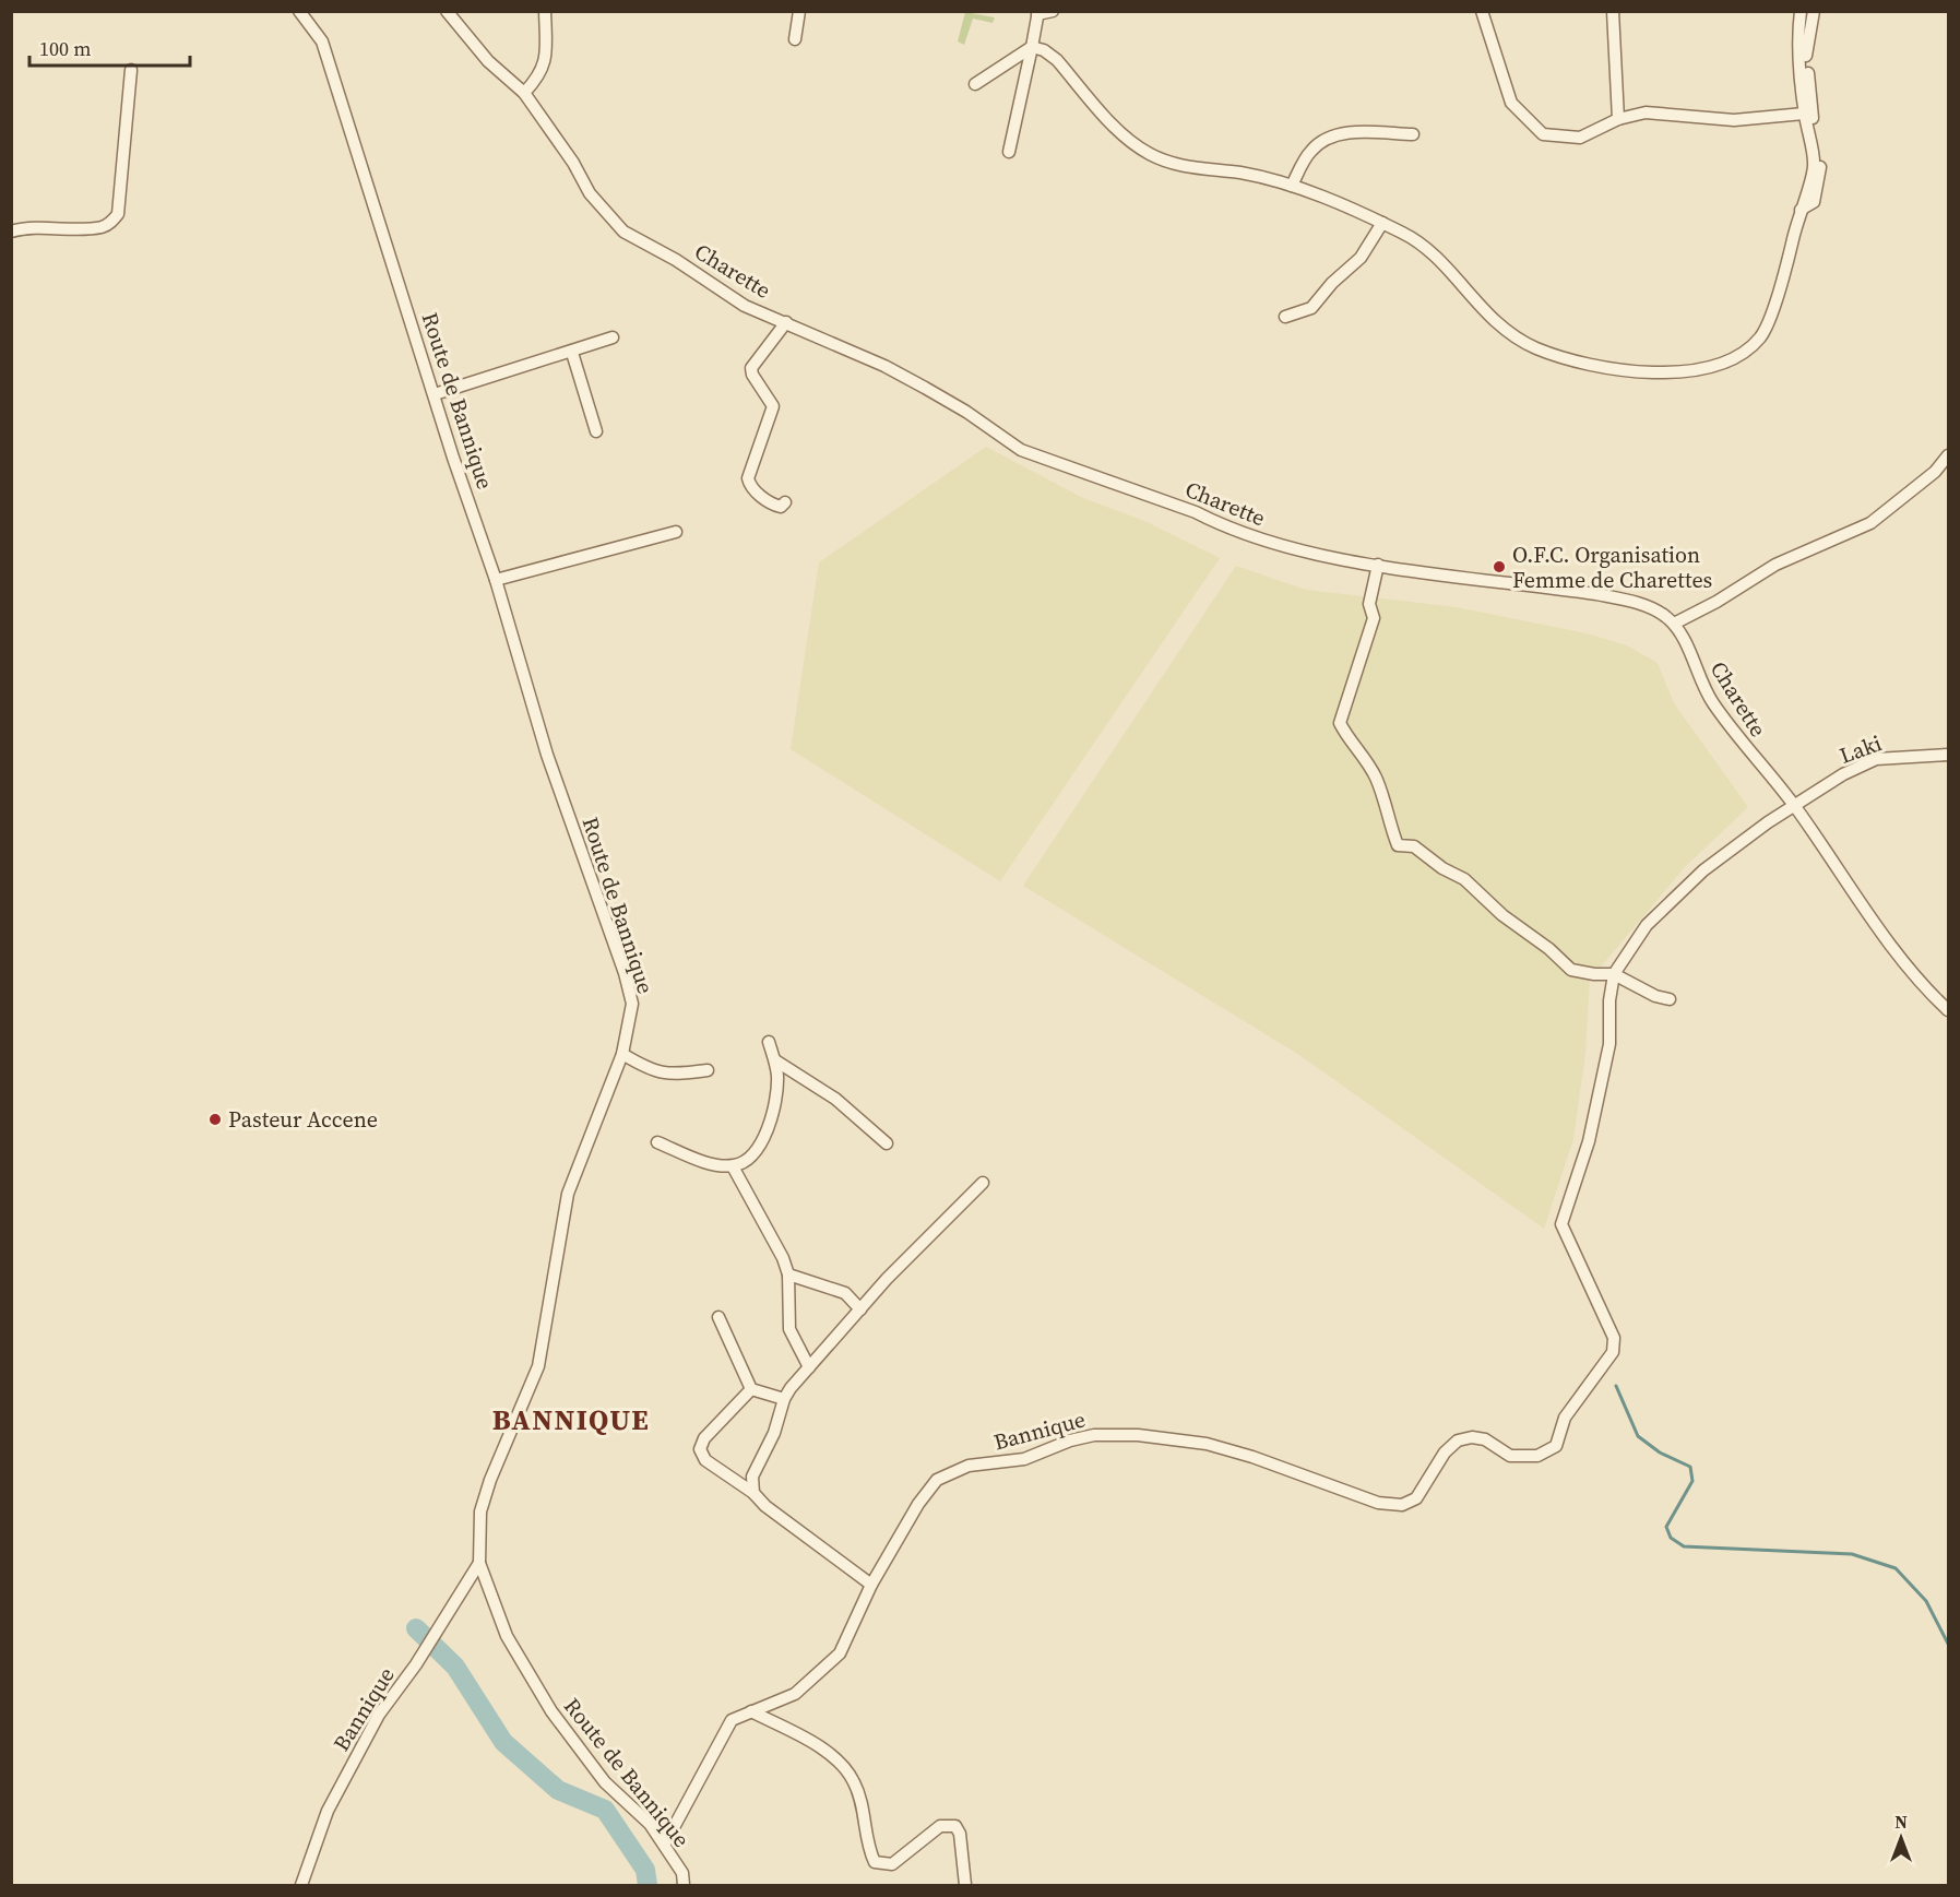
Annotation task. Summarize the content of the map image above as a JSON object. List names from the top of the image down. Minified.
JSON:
{"streets":{"street":["Charette","Route de Bannique","Laki","Bannique"]},"crossings":[["Charette","Laki"],["Route de Bannique","Bannique"],["Laki","Bannique"]],"districts":["BANNIQUE"],"places":["O.F.C. Organisation Femme de Charettes","Pasteur Accene"],"scale_bar":"100 m","north":"top"}
